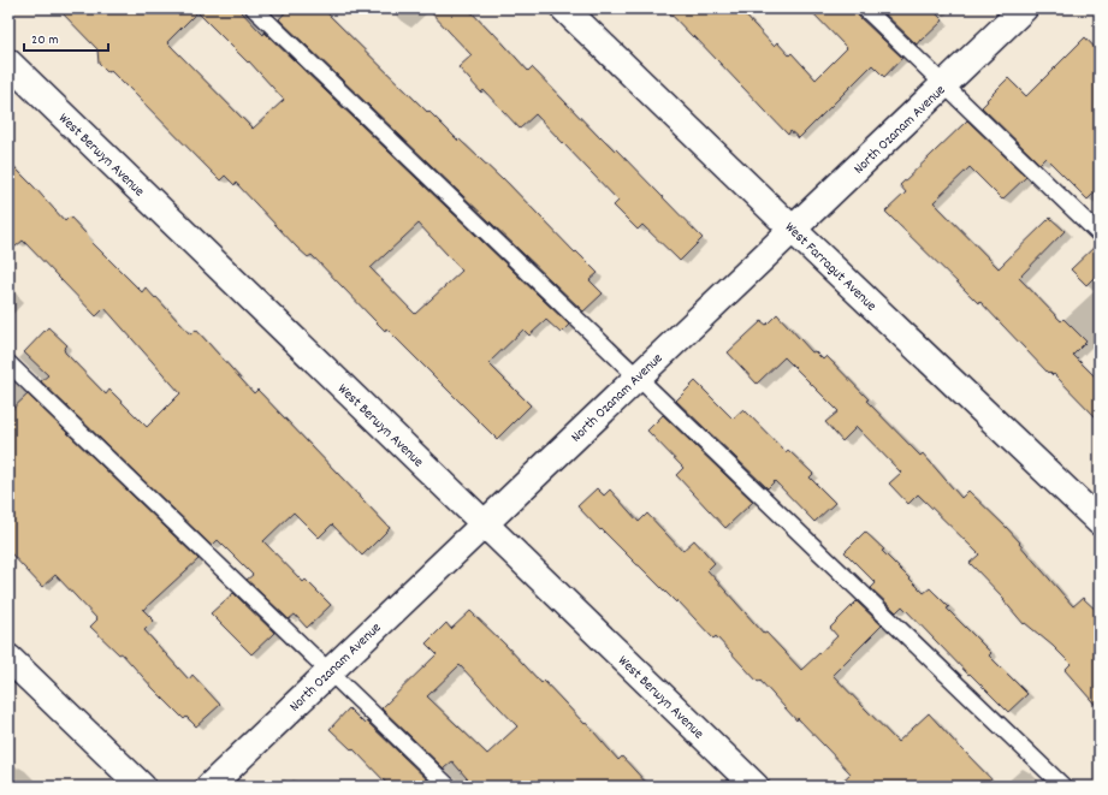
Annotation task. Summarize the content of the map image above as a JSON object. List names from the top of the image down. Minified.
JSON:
{"streets":{"street":["North Ozanam Avenue","West Berwyn Avenue","West Farragut Avenue"]},"crossings":[["North Ozanam Avenue","West Berwyn Avenue"],["North Ozanam Avenue","West Farragut Avenue"]],"scale_bar":"20 m"}
